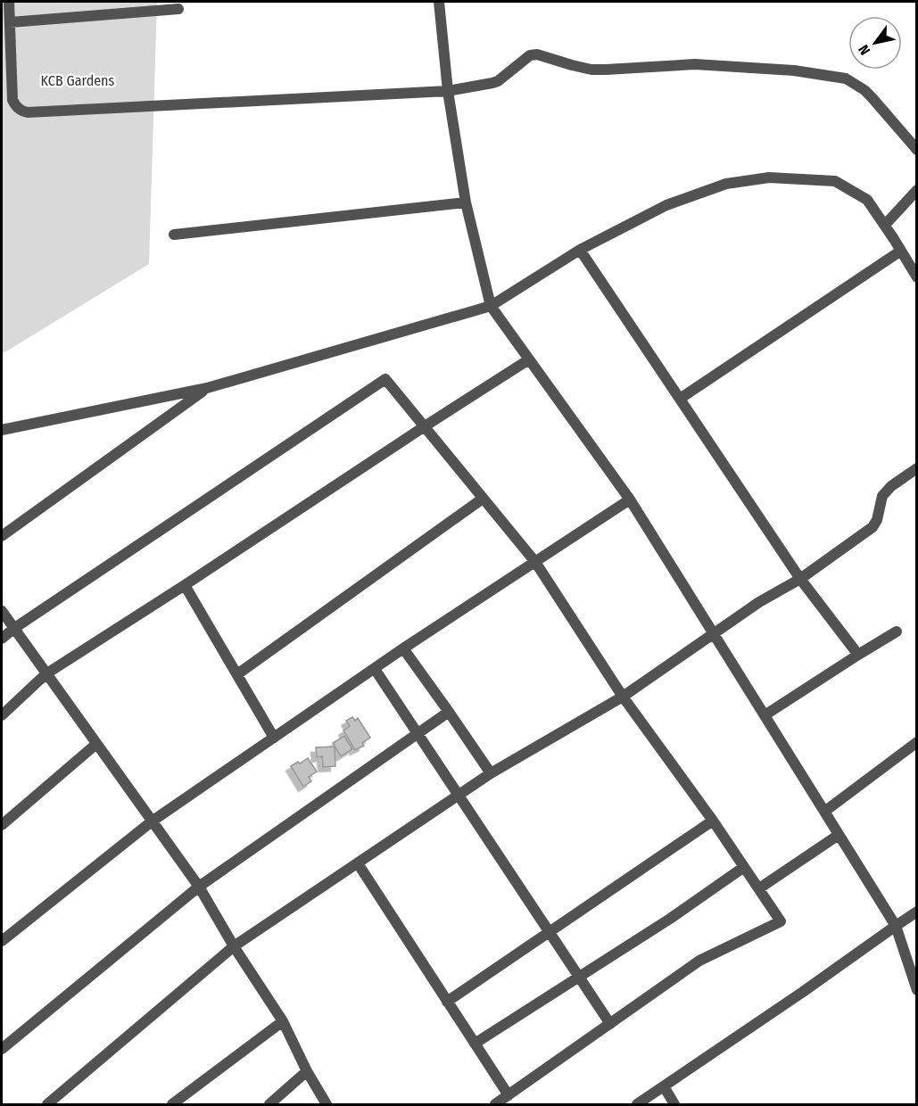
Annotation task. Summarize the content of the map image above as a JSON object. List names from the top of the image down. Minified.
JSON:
{"parks":["KCB Gardens"],"north":"bottom left"}
